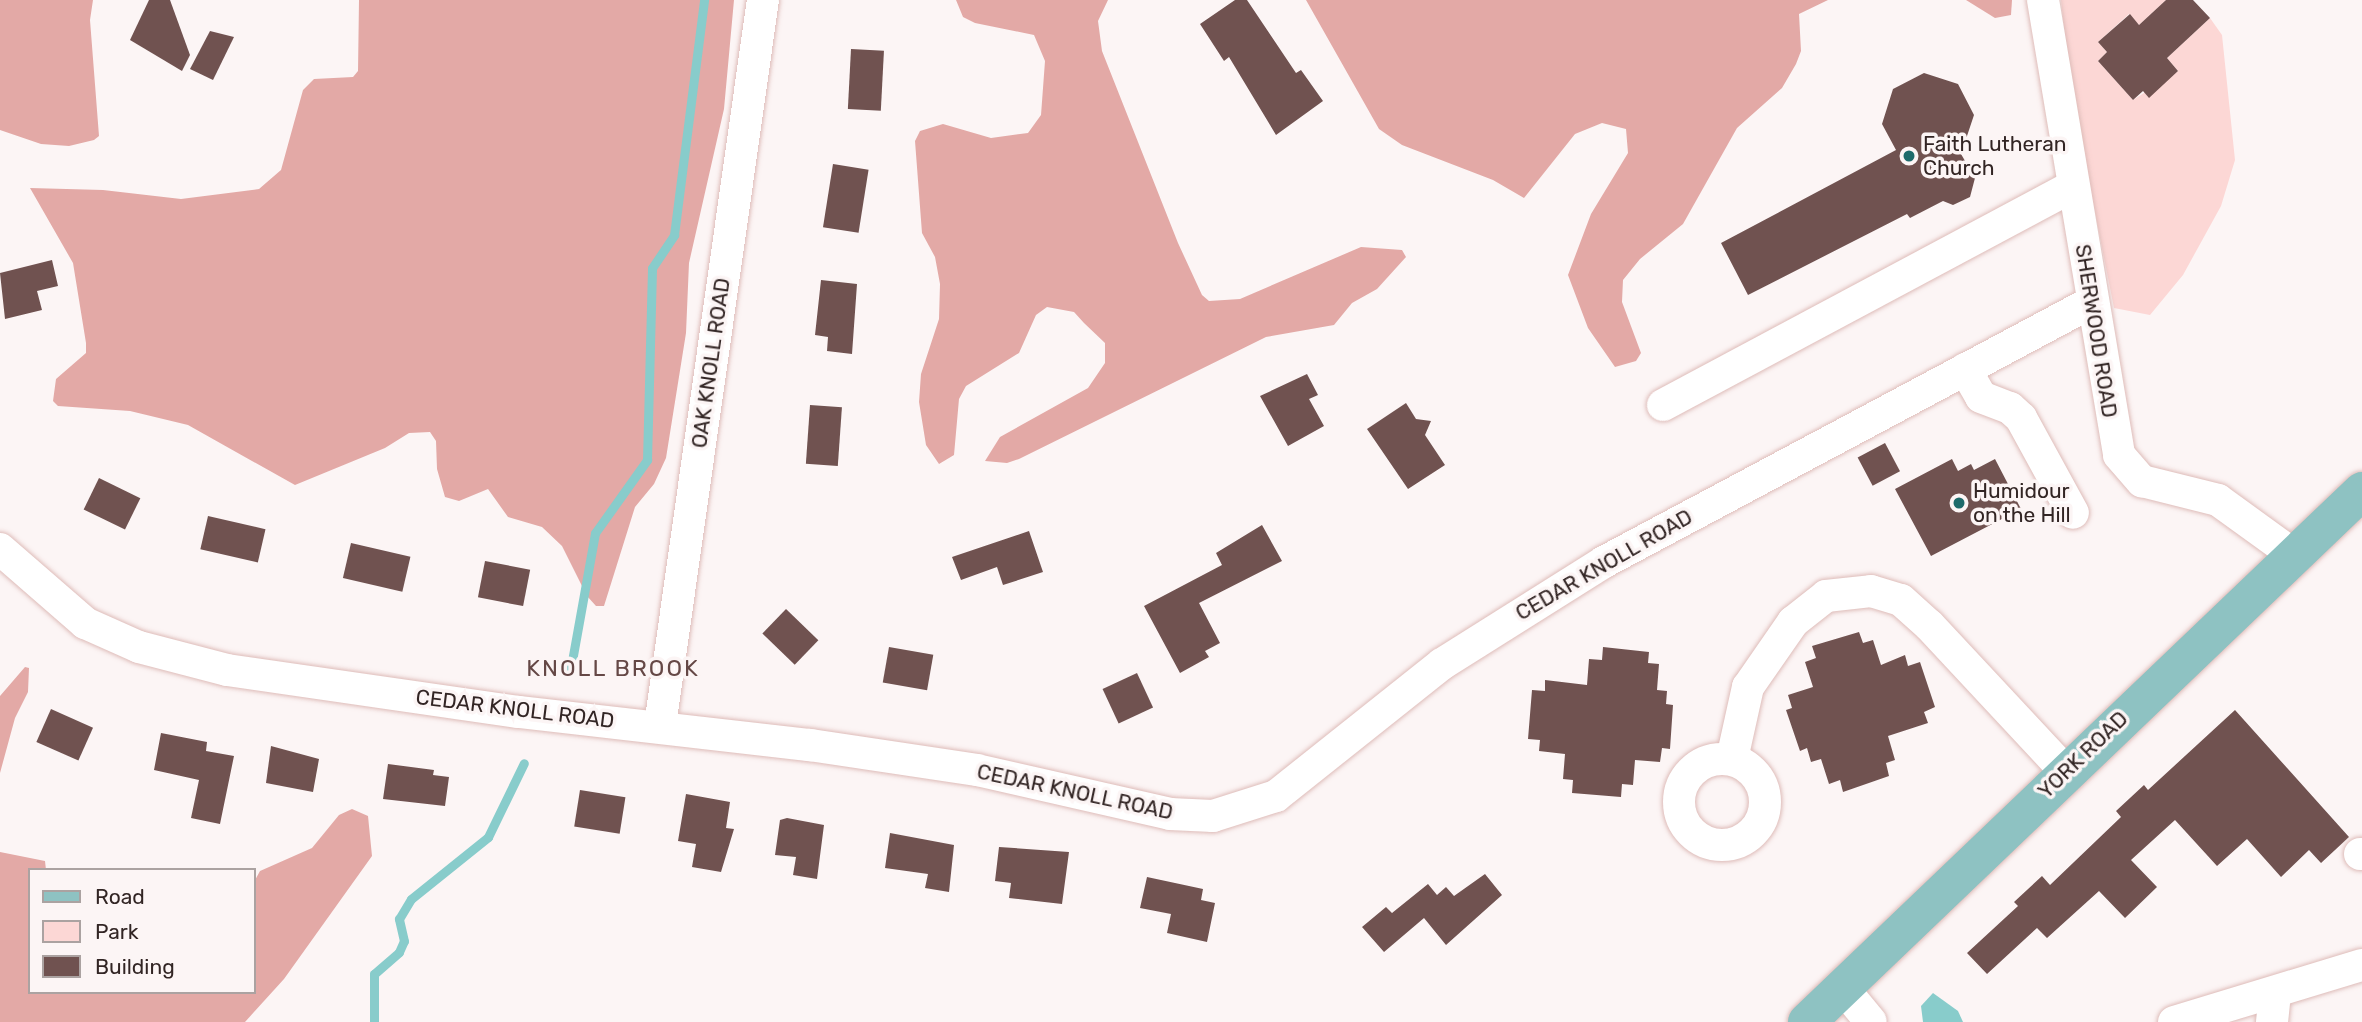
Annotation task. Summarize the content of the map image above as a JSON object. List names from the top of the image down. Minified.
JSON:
{"streets":{"main road":["YORK ROAD"],"street":["SHERWOOD ROAD","OAK KNOLL ROAD","CEDAR KNOLL ROAD"]},"crossings":[["SHERWOOD ROAD","CEDAR KNOLL ROAD"],["SHERWOOD ROAD","YORK ROAD"],["OAK KNOLL ROAD","CEDAR KNOLL ROAD"]],"districts":["KNOLL BROOK"],"places":["Faith Lutheran Church","Humidour on the Hill"],"legend":["Road","Park","Building"]}
